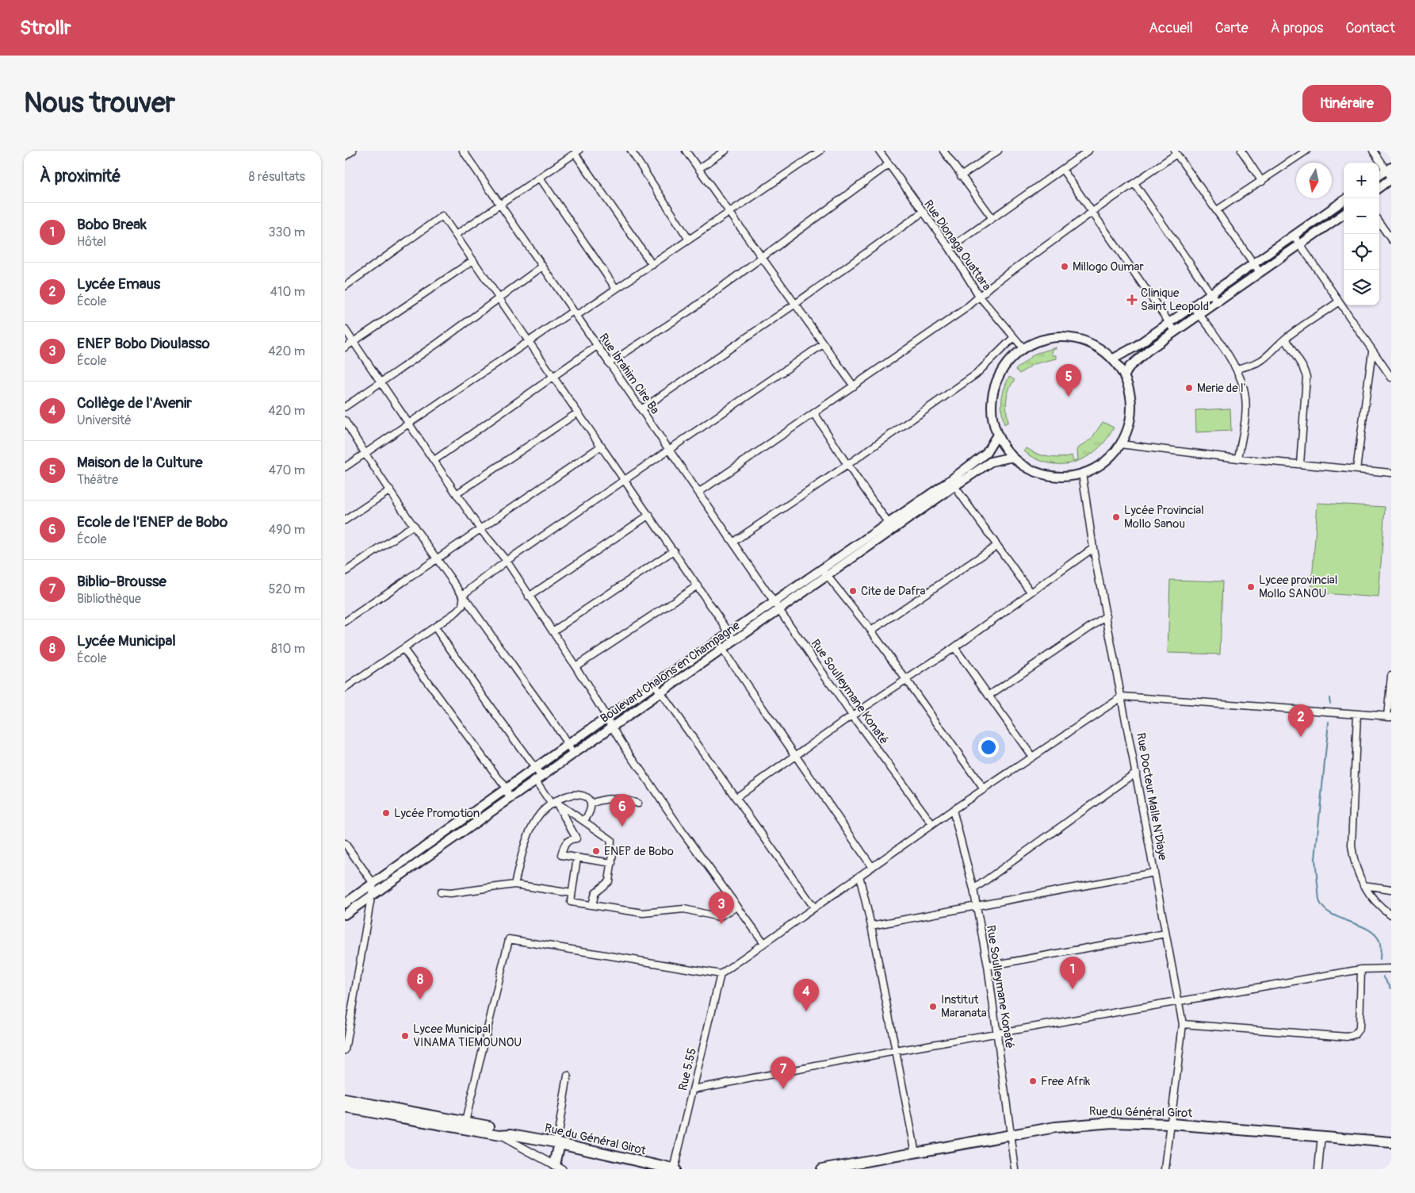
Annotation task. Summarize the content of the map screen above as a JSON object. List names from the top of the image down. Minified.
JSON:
{"streets":{"highway":["Rue du Général Girot"],"main road":["Boulevard Chalons en Champagne"],"street":["Rue Dionaga Ouattara","Rue Ibrahim Cire Ba","Rue Soulleymane Konaté","Rue Docteur Malle N'Diaye","Rue 5.55"]},"crossings":[["Rue Dionaga Ouattara","Boulevard Chalons en Champagne"],["Rue Dionaga Ouattara","Rue Docteur Malle N'Diaye"],["Rue Ibrahim Cire Ba","Boulevard Chalons en Champagne"],["Rue Ibrahim Cire Ba","Rue Soulleymane Konaté"],["Boulevard Chalons en Champagne","Rue Soulleymane Konaté"],["Boulevard Chalons en Champagne","Rue Docteur Malle N'Diaye"],["Rue Soulleymane Konaté","Rue du Général Girot"],["Rue Docteur Malle N'Diaye","Rue du Général Girot"],["Rue 5.55","Rue du Général Girot"]],"places":{"other":["Millogo Oumar","Merie de l'","Lycée Provincial Mollo Sanou","Lycee provincial Mollo SANOU","Cite de Dafra","Lycée Promotion","ENEP de Bobo","Institut Maranata","Lycee Municipal VINAMA TIEMOUNOU","Free Afrik"],"health":["Clinique Saint Leopold"]},"north":"bottom","page":{"header":"Strollr","nav":["Accueil","Carte","À propos","Contact"],"buttons":"Itinéraire","title":"Nous trouver","heading":["À proximité","8 résultats"],"map_buttons":["+","−"],"list":[{"mark":"1","name":"Bobo Break","note":"Hôtel","value":"330 m"},{"mark":"2","name":"Lycée Emaus","note":"École","value":"410 m"},{"mark":"3","name":"ENEP Bobo Dioulasso","note":"École","value":"420 m"},{"mark":"4","name":"Collège de l'Avenir","note":"Université","value":"420 m"},{"mark":"5","name":"Maison de la Culture","note":"Théâtre","value":"470 m"},{"mark":"6","name":"Ecole de l'ENEP de Bobo","note":"École","value":"490 m"},{"mark":"7","name":"Biblio-Brousse","note":"Bibliothèque","value":"520 m"},{"mark":"8","name":"Lycée Municipal","note":"École","value":"810 m"}],"pins":["5","2","6","3","1","8","4","7"]}}
